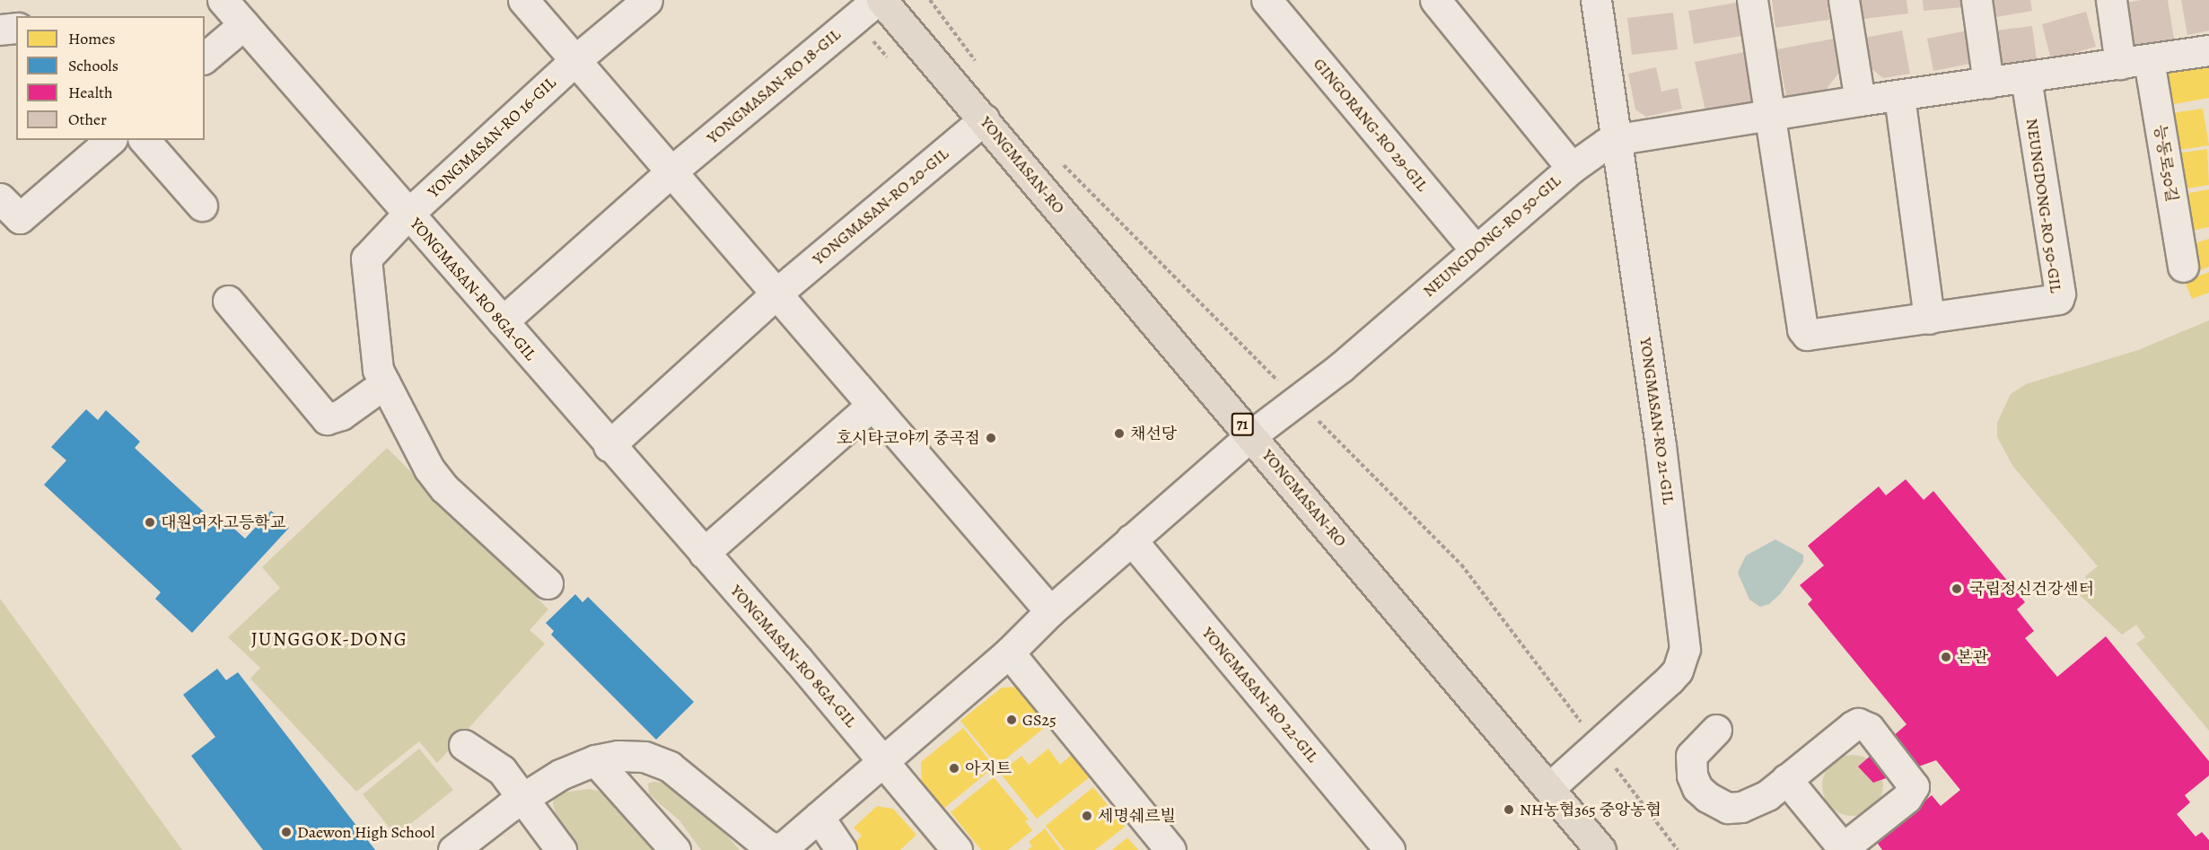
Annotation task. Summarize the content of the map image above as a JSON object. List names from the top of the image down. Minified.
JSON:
{"streets":{"main road":["YONGMASAN-RO","71"],"street":["YONGMASAN-RO 18-GIL","GINGORANG-RO 29-GIL","YONGMASAN-RO 16-GIL","능동로50길","NEUNGDONG-RO 50-GIL","YONGMASAN-RO 20-GIL","YONGMASAN-RO 8GA-GIL","YONGMASAN-RO 21-GIL","YONGMASAN-RO 22-GIL"]},"crossings":[["YONGMASAN-RO 18-GIL","YONGMASAN-RO 8GA-GIL"],["GINGORANG-RO 29-GIL","NEUNGDONG-RO 50-GIL"],["YONGMASAN-RO 16-GIL","YONGMASAN-RO 8GA-GIL"],["능동로50길","NEUNGDONG-RO 50-GIL"],["YONGMASAN-RO","NEUNGDONG-RO 50-GIL"],["YONGMASAN-RO","YONGMASAN-RO 20-GIL"],["YONGMASAN-RO","YONGMASAN-RO 21-GIL"],["NEUNGDONG-RO 50-GIL","YONGMASAN-RO 21-GIL"],["YONGMASAN-RO 20-GIL","YONGMASAN-RO 8GA-GIL"]],"districts":["JUNGGOK-DONG"],"places":["채선당","호시타코야끼 중곡점","대원여자고등학교","국립정신건강센터","본관","GS25","아지트","NH농협365 중앙농협","세명쉐르빌","Daewon High School"],"legend":["Homes","Schools","Health","Other"]}
